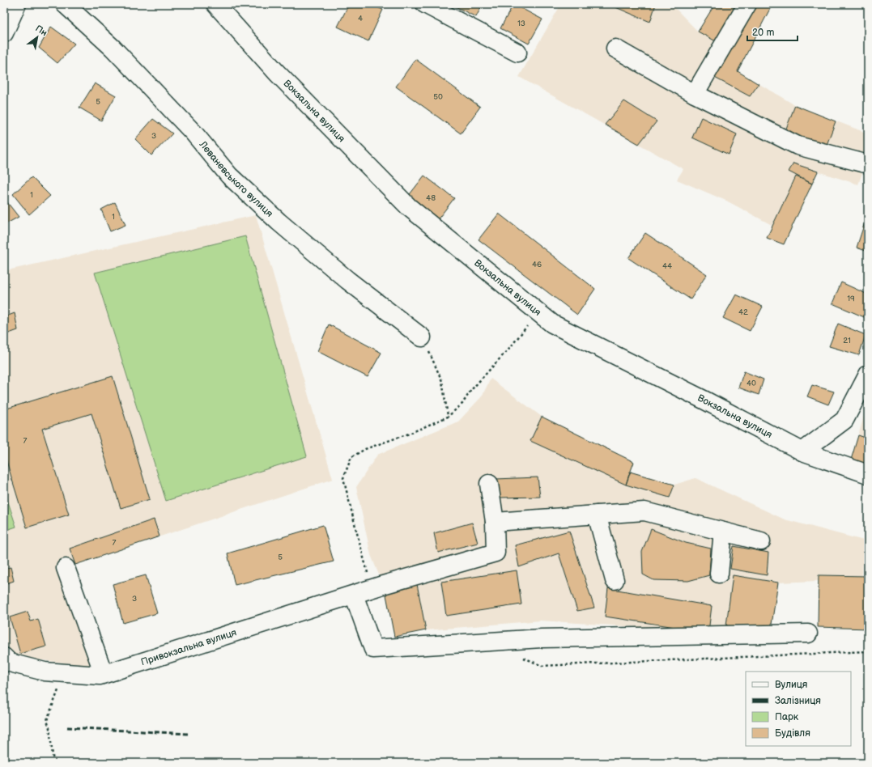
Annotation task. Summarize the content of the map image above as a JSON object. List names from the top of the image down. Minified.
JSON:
{"streets":{"street":["Вокзальна вулиця","Леваневського вулиця","Привокзальна вулиця"]},"house_numbers":["4","13","50","5","3","1","48","1","46","44","19","42","21","40","7","7","5","3"],"legend":["Вулиця","Залізниця","Парк","Будівля"],"scale_bar":"20 m","north":"top right"}
